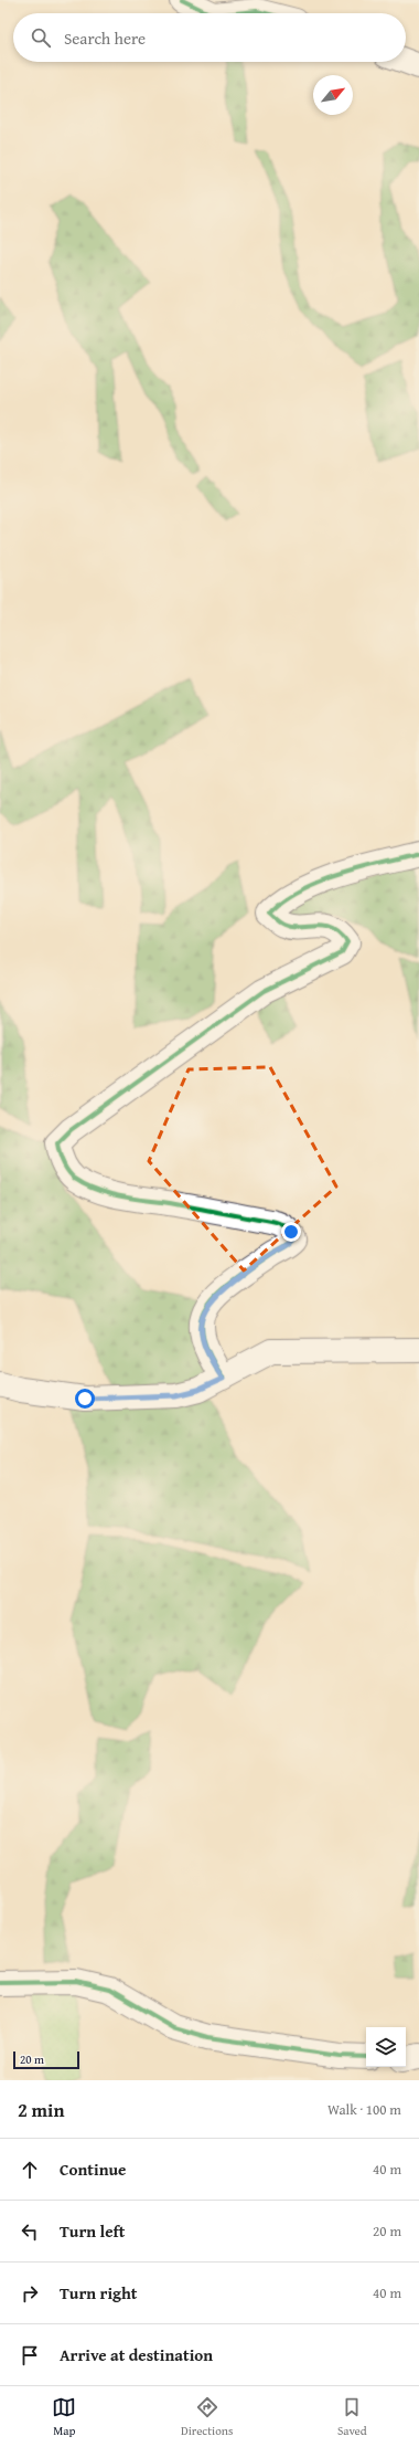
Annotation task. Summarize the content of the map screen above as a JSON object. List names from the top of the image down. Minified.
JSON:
{"scale_bar":"20 m","north":"top right","page":{"search":"Search here","scale":"20 m","heading":["2 min","Walk · 100 m"],"list":[["Continue","40 m"],["Turn left","20 m"],["Turn right","40 m"],"Arrive at destination"],"nav":["Map","Directions","Saved"]}}
